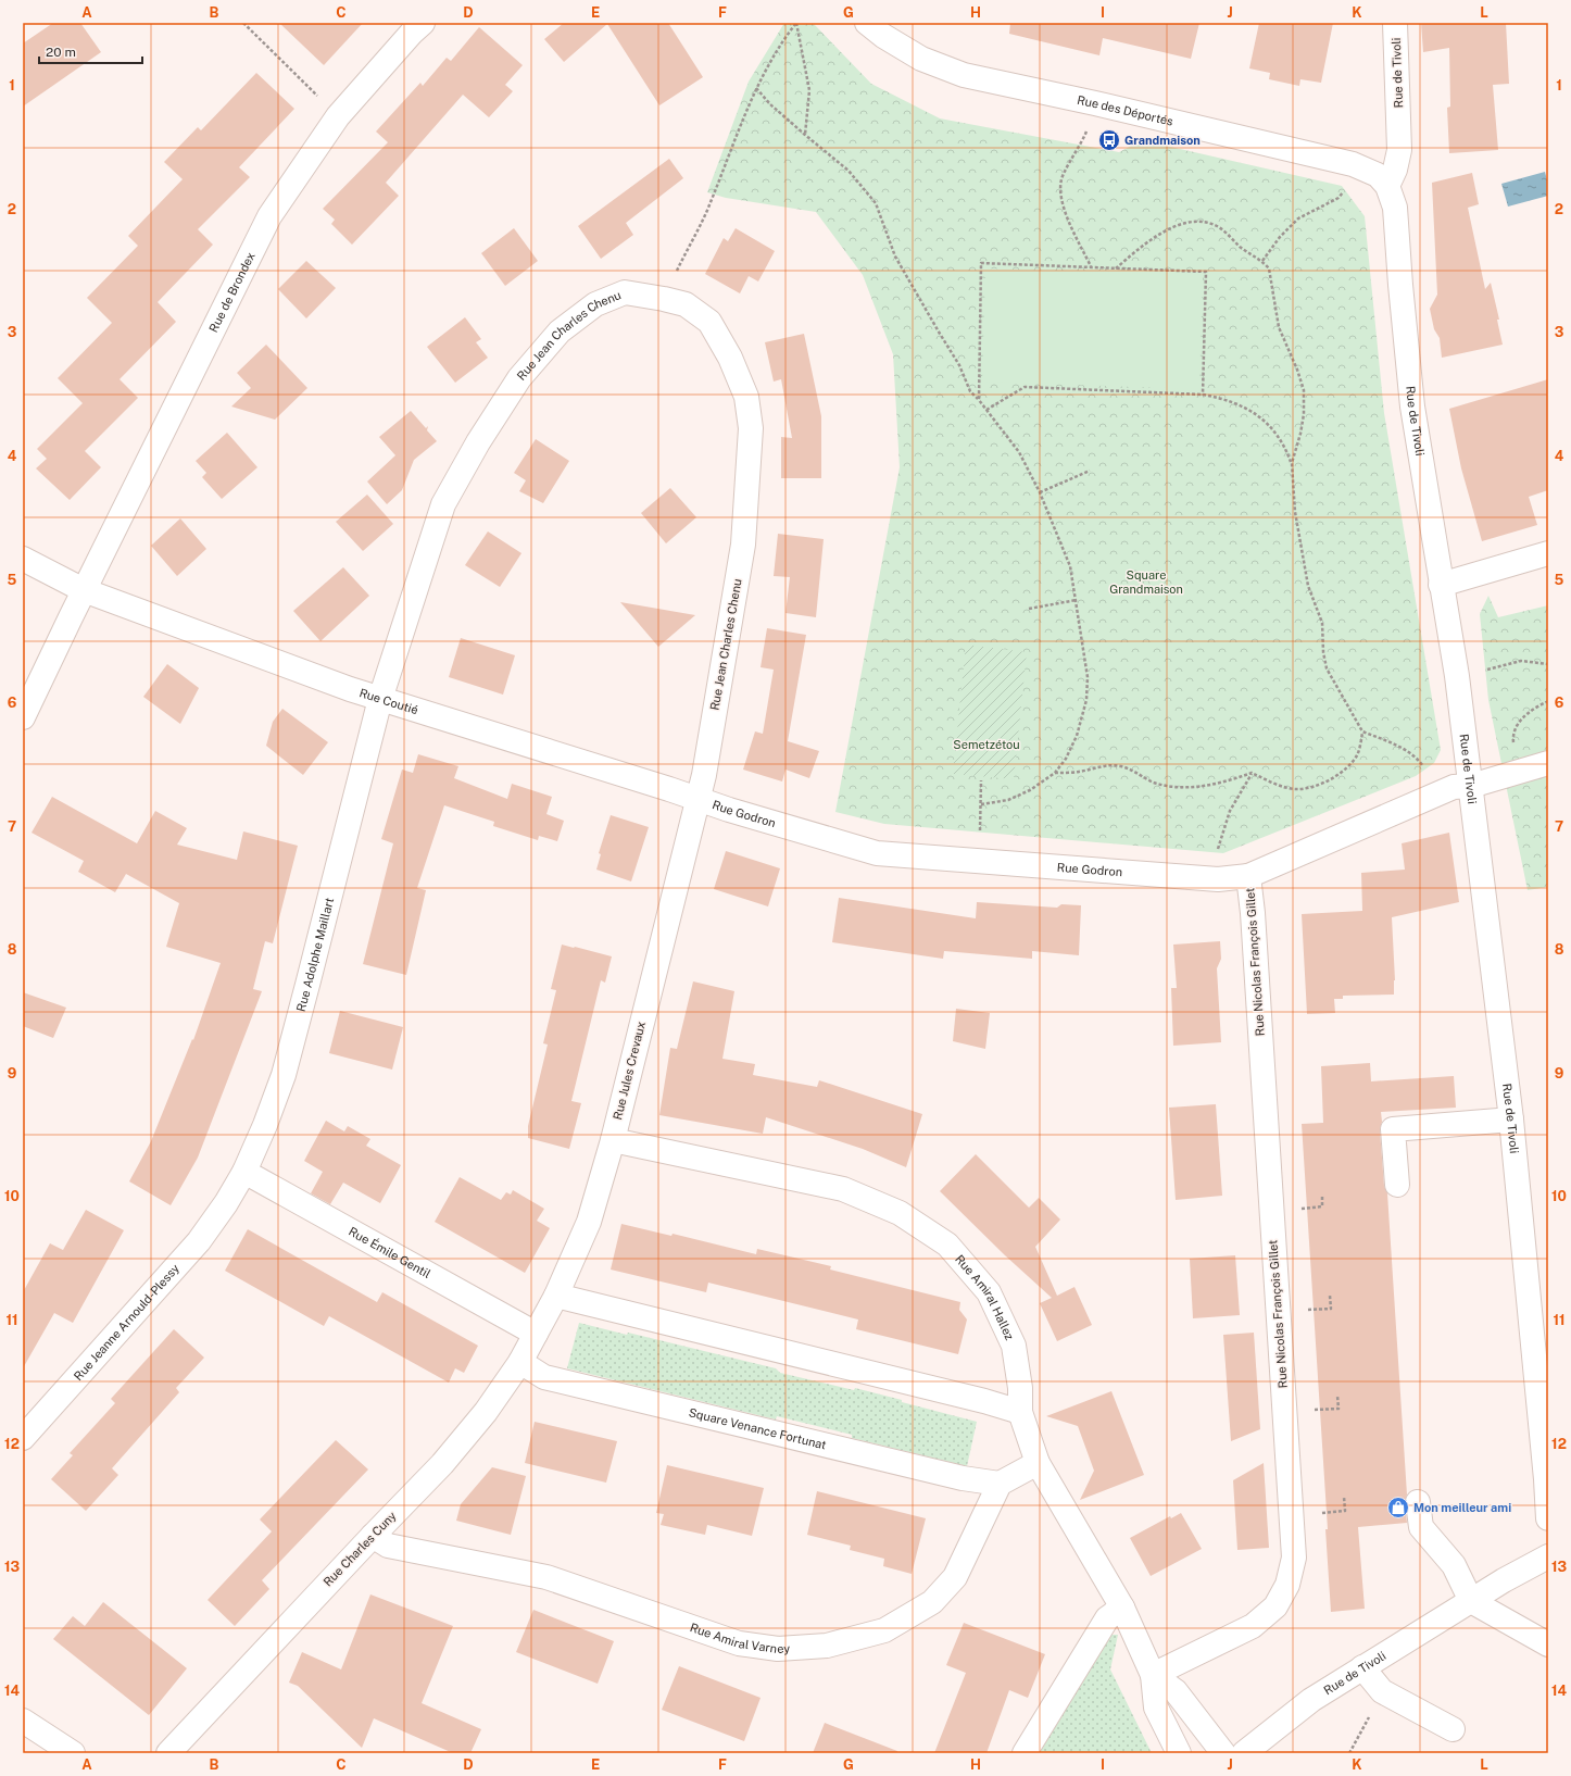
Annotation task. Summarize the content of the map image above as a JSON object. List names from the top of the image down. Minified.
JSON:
{"streets":{"street":["Rue de Tivoli","Rue des Déportés","Rue de Brondex","Rue Jean Charles Chenu","Rue Coutié","Rue Godron","Rue Adolphe Maillart","Rue Nicolas François Gillet","Rue Jules Crevaux","Rue Émile Gentil","Rue Amiral Hallez","Rue Jeanne Arnould-Plessy","Square Venance Fortunat","Rue Charles Cuny","Rue Amiral Varney"]},"crossings":[["Rue de Tivoli","Rue des Déportés"],["Rue de Tivoli","Rue Godron"],["Rue de Brondex","Rue Coutié"],["Rue Jean Charles Chenu","Rue Coutié"],["Rue Jean Charles Chenu","Rue Godron"],["Rue Jean Charles Chenu","Rue Adolphe Maillart"],["Rue Jean Charles Chenu","Rue Jules Crevaux"],["Rue Coutié","Rue Godron"],["Rue Coutié","Rue Adolphe Maillart"],["Rue Coutié","Rue Jules Crevaux"],["Rue Godron","Rue Nicolas François Gillet"],["Rue Godron","Rue Jules Crevaux"],["Rue Adolphe Maillart","Rue Émile Gentil"],["Rue Adolphe Maillart","Rue Jeanne Arnould-Plessy"],["Rue Nicolas François Gillet","Rue Amiral Hallez"],["Rue Jules Crevaux","Rue Émile Gentil"],["Rue Jules Crevaux","Rue Amiral Hallez"],["Rue Jules Crevaux","Rue Charles Cuny"],["Rue Émile Gentil","Rue Charles Cuny"],["Square Venance Fortunat","Rue Charles Cuny"],["Square Venance Fortunat","Rue Amiral Varney"],["Rue Charles Cuny","Rue Amiral Varney"]],"parks":["Square Grandmaison","Semetzétou"],"places":{"bus stop":["Grandmaison"],"shop":["Mon meilleur ami"]},"scale_bar":"20 m","grid":{"columns":["A","B","C","D","E","F","G","H","I","J","K","L"],"rows":["1","2","3","4","5","6","7","8","9","10","11","12","13","14"]}}
